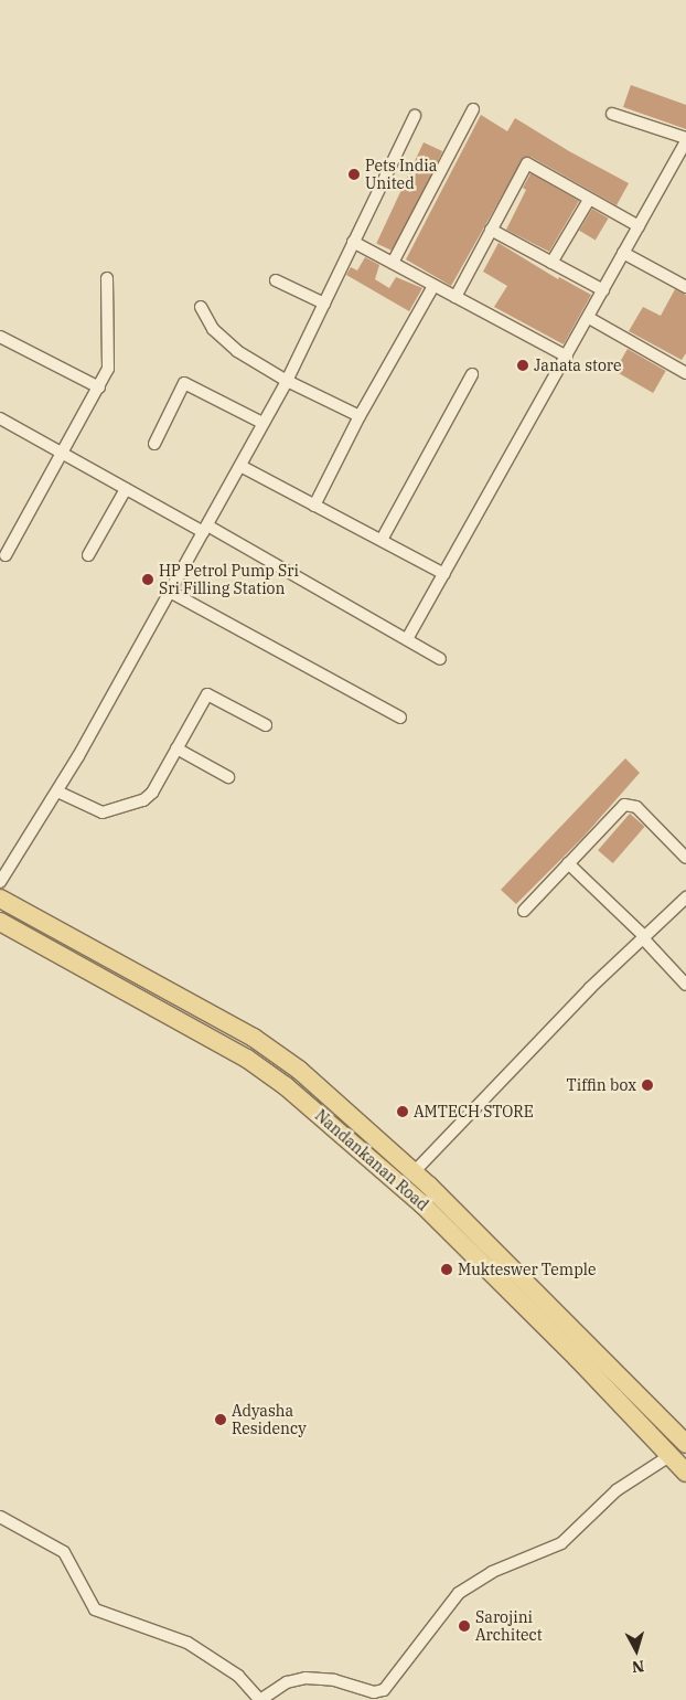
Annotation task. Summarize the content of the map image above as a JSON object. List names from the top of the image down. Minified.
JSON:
{"streets":{"main road":["Nandankanan Road"]},"places":["Pets India United","Janata store","HP Petrol Pump Sri Sri Filling Station","Tiffin box","AMTECH STORE","Mukteswer Temple","Adyasha Residency","Sarojini Architect"],"north":"bottom"}
